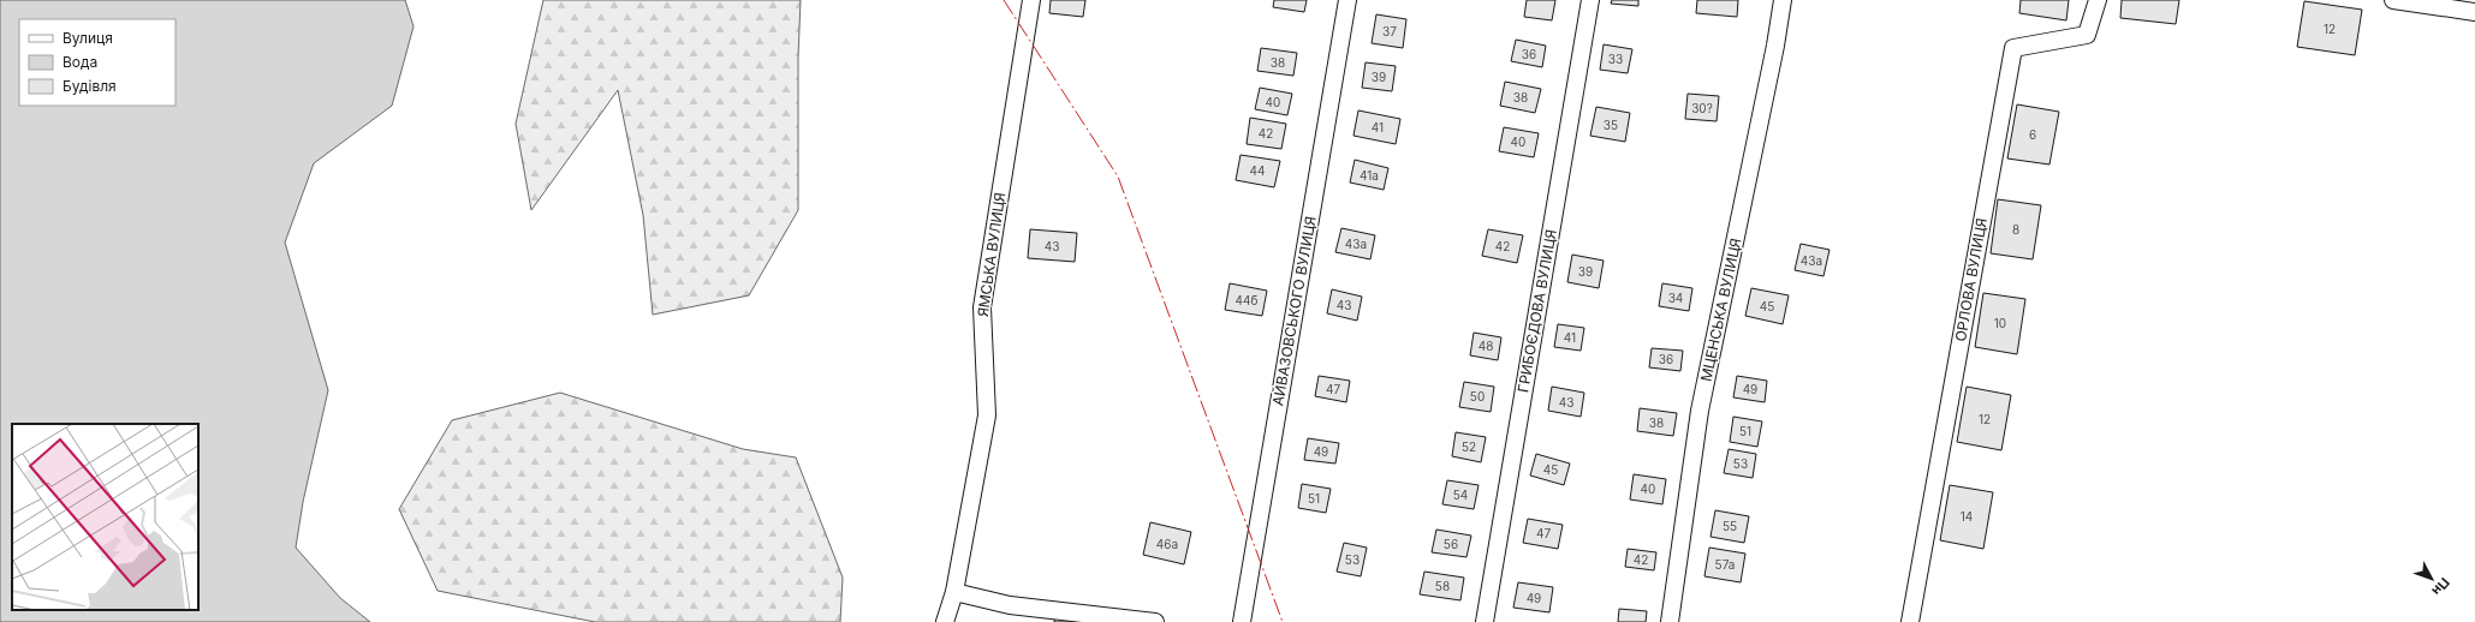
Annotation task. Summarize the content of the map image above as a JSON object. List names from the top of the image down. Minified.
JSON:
{"streets":{"street":["ЯМСЬКА ВУЛИЦЯ","ОРЛОВА ВУЛИЦЯ","МЦЕНСЬКА ВУЛИЦЯ","АЙВАЗОВСЬКОГО ВУЛИЦЯ","ГРИБОЄДОВА ВУЛИЦЯ"]},"house_numbers":["12","37","36","33","38","39","38","40","30?","35","41","42","6","40","44","41а","8","43а","43","42","43а","39","34","44б","43","45","10","41","48","36","47","49","50","43","12","38","51","52","49","53","45","40","54","51","14","55","47","46а","56","53","42","57а","58","49"],"legend":["Вулиця","Вода","Будівля"],"north":"bottom right"}
